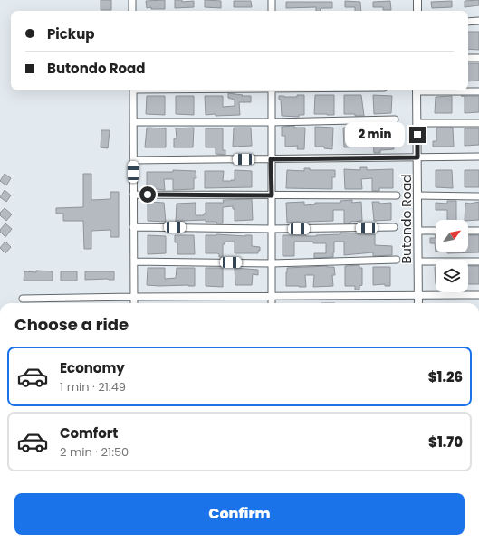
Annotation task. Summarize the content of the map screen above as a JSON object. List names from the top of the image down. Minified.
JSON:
{"streets":{"street":["Butondo Road"]},"north":"top right","page":{"banner":["Pickup","Butondo Road"],"bubble":"2 min","heading":"Choose a ride","list":[{"name":"Economy","note":"1 min · 21:49","value":"$1.26"},{"name":"Comfort","note":"2 min · 21:50","value":"$1.70"}],"buttons":"Confirm"}}
